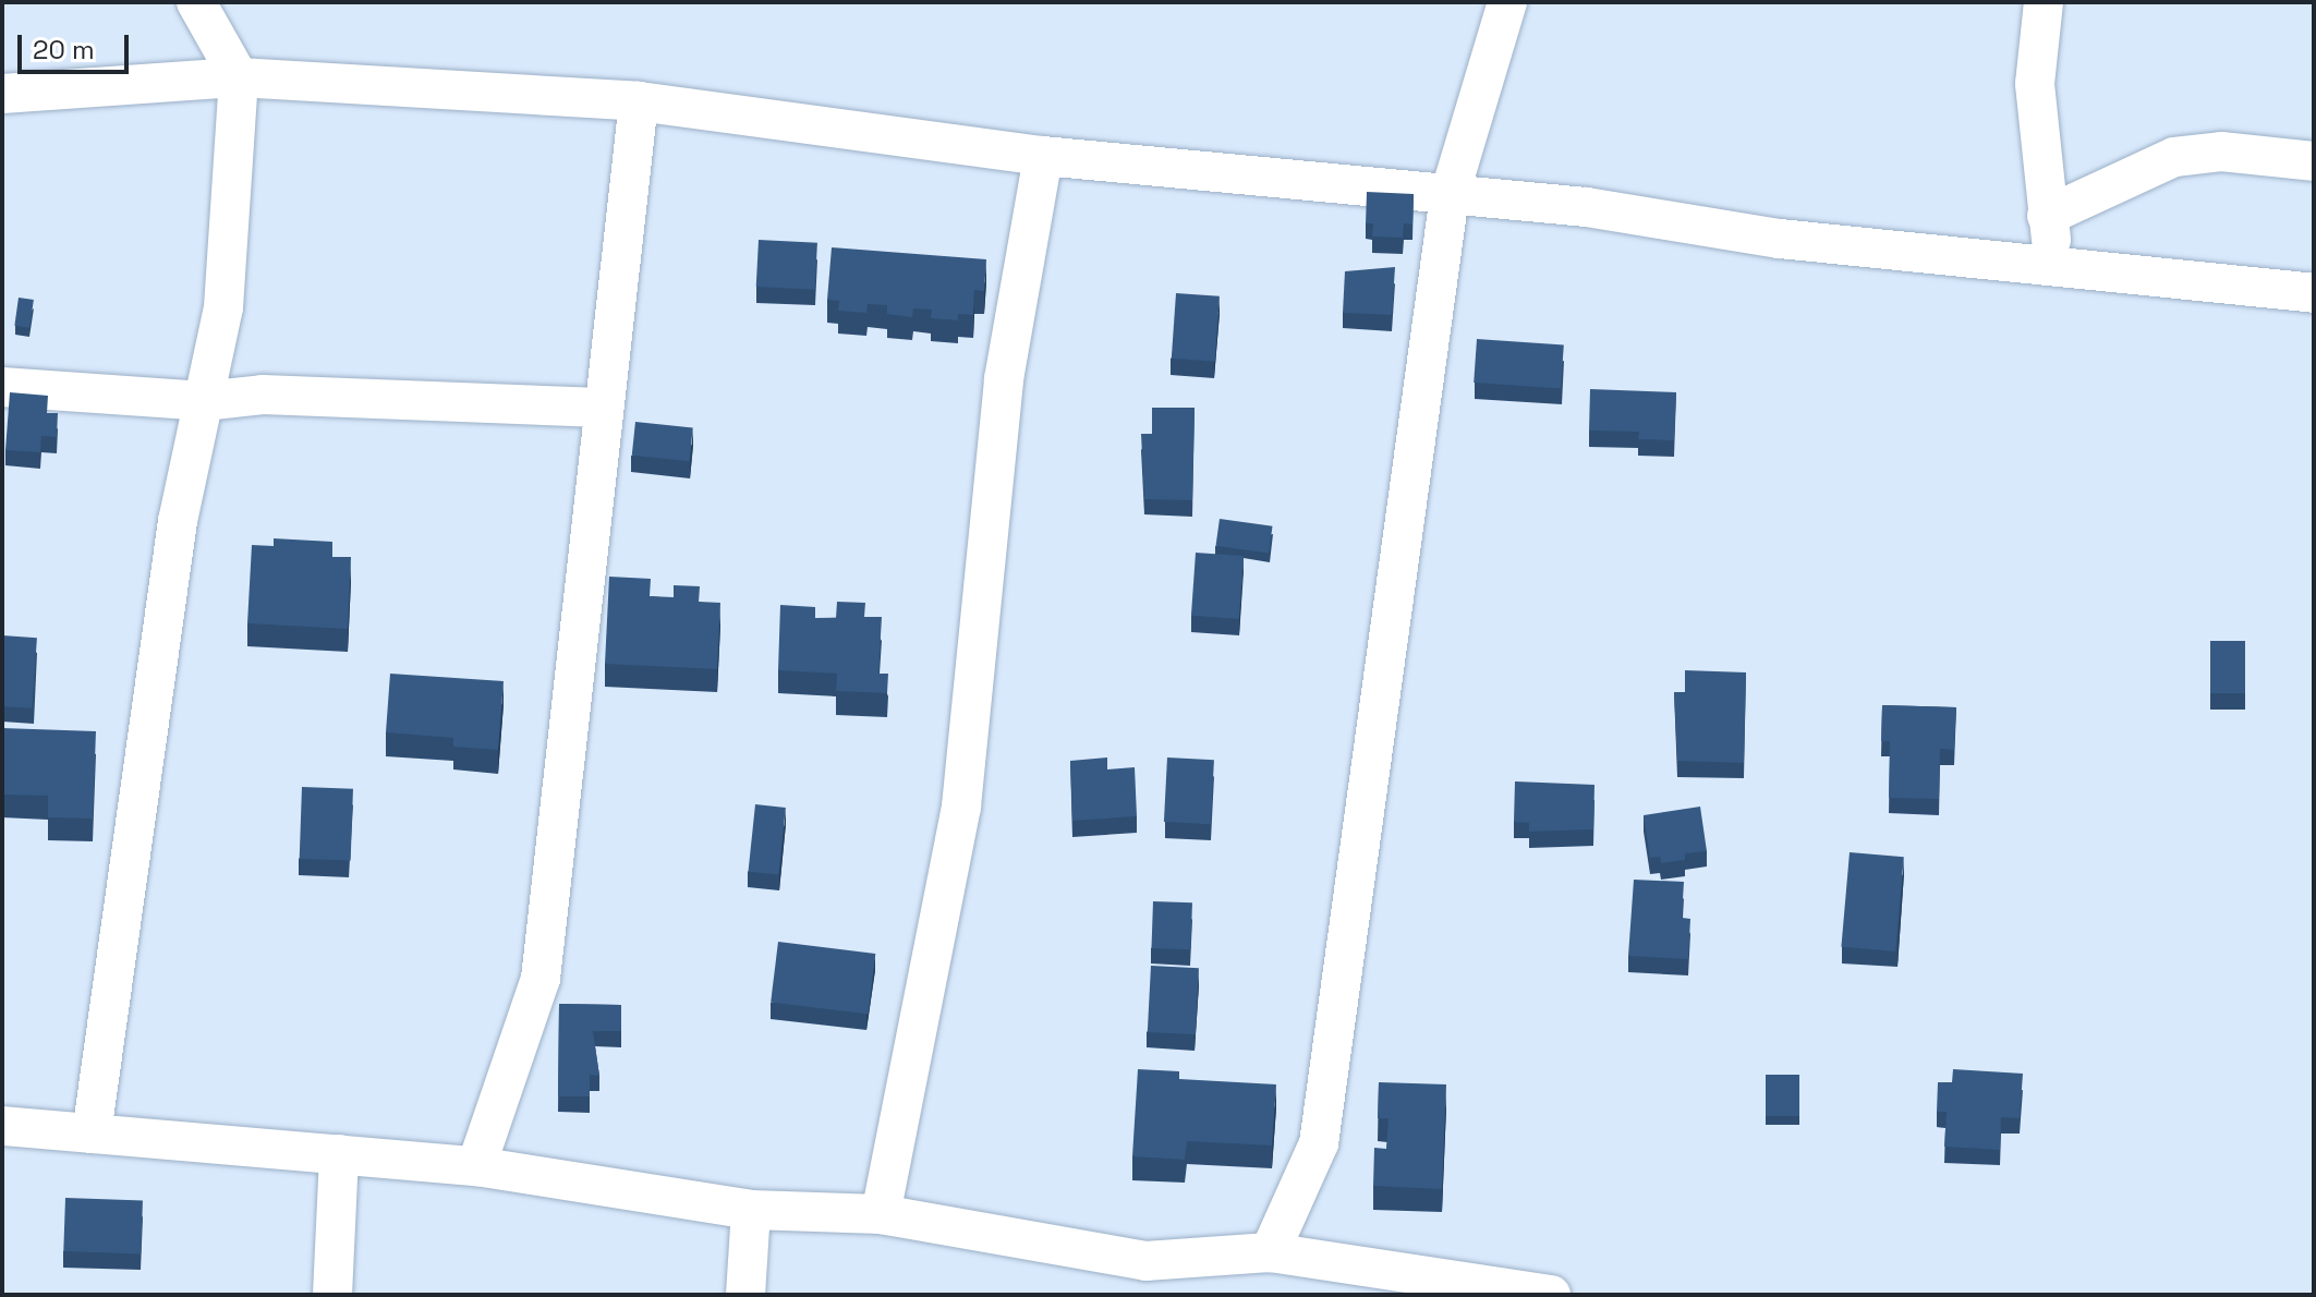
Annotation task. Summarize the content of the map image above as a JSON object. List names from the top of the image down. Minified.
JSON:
{"scale_bar":"20 m"}
